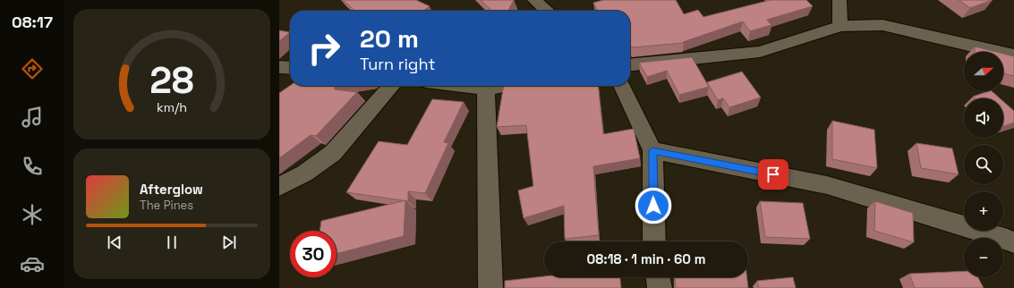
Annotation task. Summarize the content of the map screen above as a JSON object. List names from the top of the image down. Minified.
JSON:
{"north":"right","page":{"tabs":"08:17","turn":["20 m","Turn right"],"map_buttons":["+","−"],"song":["Afterglow","The Pines"],"limit":"30","trip":"08:18 · 1 min · 60 m","gauge":["28","km/h"]}}
